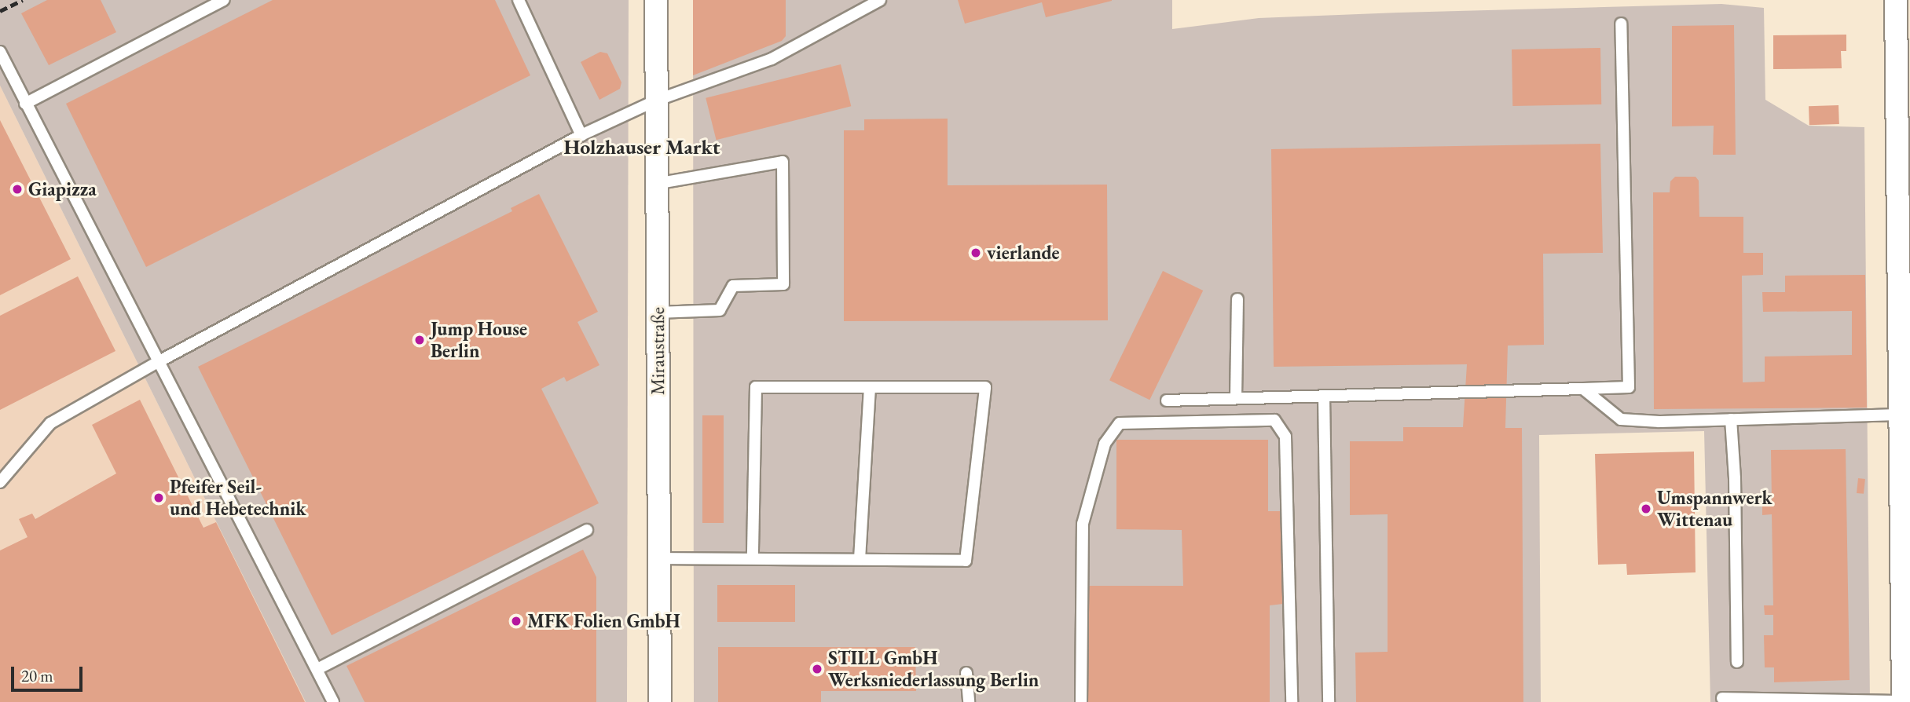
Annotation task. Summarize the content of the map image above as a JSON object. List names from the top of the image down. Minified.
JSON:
{"streets":{"street":["Miraustraße"]},"districts":["Holzhauser Markt"],"places":["Giapizza","vierlande","Jump House Berlin","Pfeifer Seil- und Hebetechnik","Umspannwerk Wittenau","MFK Folien GmbH","STILL GmbH Werksniederlassung Berlin"],"scale_bar":"20 m"}
